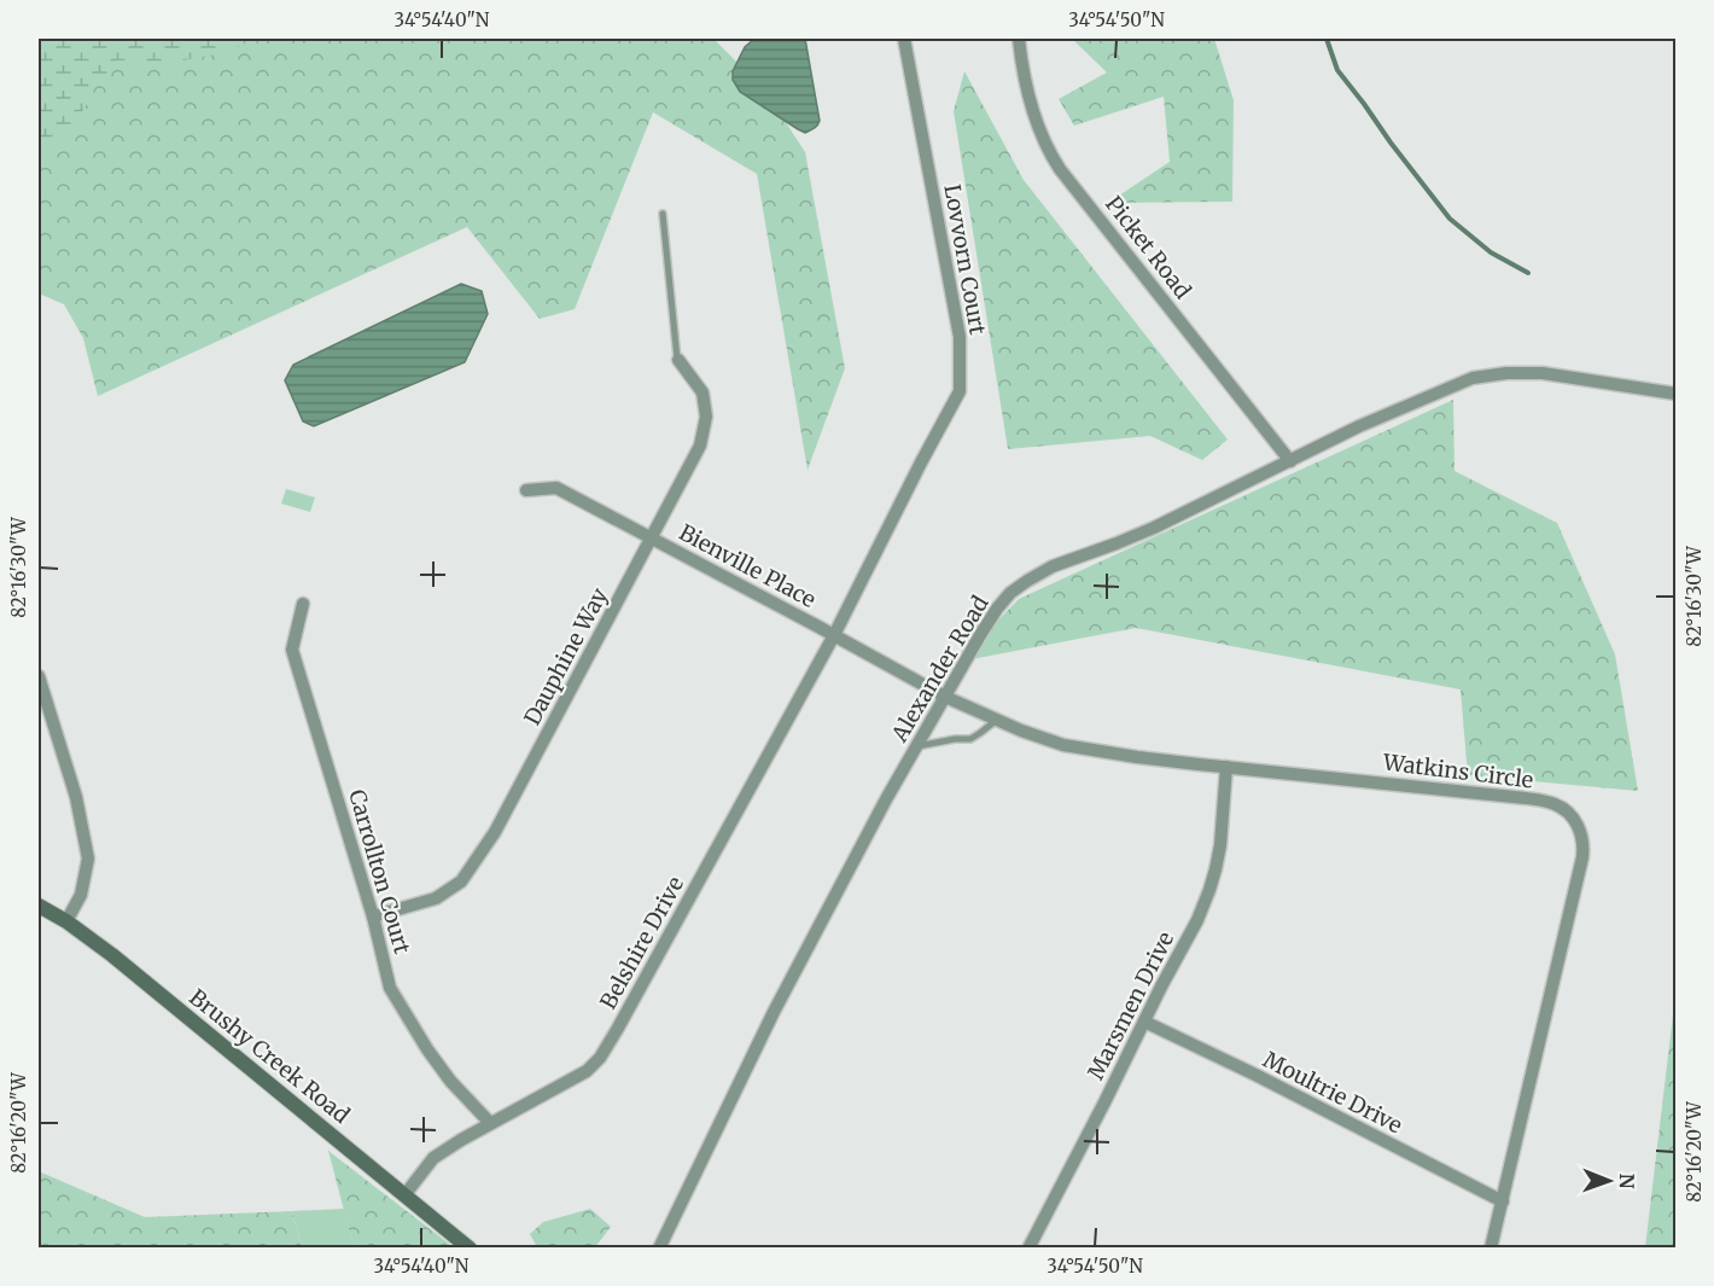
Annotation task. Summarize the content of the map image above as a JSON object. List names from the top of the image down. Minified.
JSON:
{"streets":{"main road":["Brushy Creek Road"],"street":["Picket Road","Lovvorn Court","Bienville Place","Dauphine Way","Alexander Road","Watkins Circle","Carrollton Court","Belshire Drive","Marsmen Drive","Moultrie Drive"]},"crossings":[["Picket Road","Alexander Road"],["Lovvorn Court","Bienville Place"],["Lovvorn Court","Belshire Drive"],["Bienville Place","Dauphine Way"],["Bienville Place","Alexander Road"],["Bienville Place","Watkins Circle"],["Bienville Place","Belshire Drive"],["Dauphine Way","Carrollton Court"],["Alexander Road","Watkins Circle"],["Watkins Circle","Marsmen Drive"],["Watkins Circle","Moultrie Drive"],["Carrollton Court","Belshire Drive"],["Belshire Drive","Brushy Creek Road"],["Marsmen Drive","Moultrie Drive"]],"north":"right","coordinates":["34°54'40\"N","34°54'50\"N","82°16'30\"W","82°16'20\"W"]}
